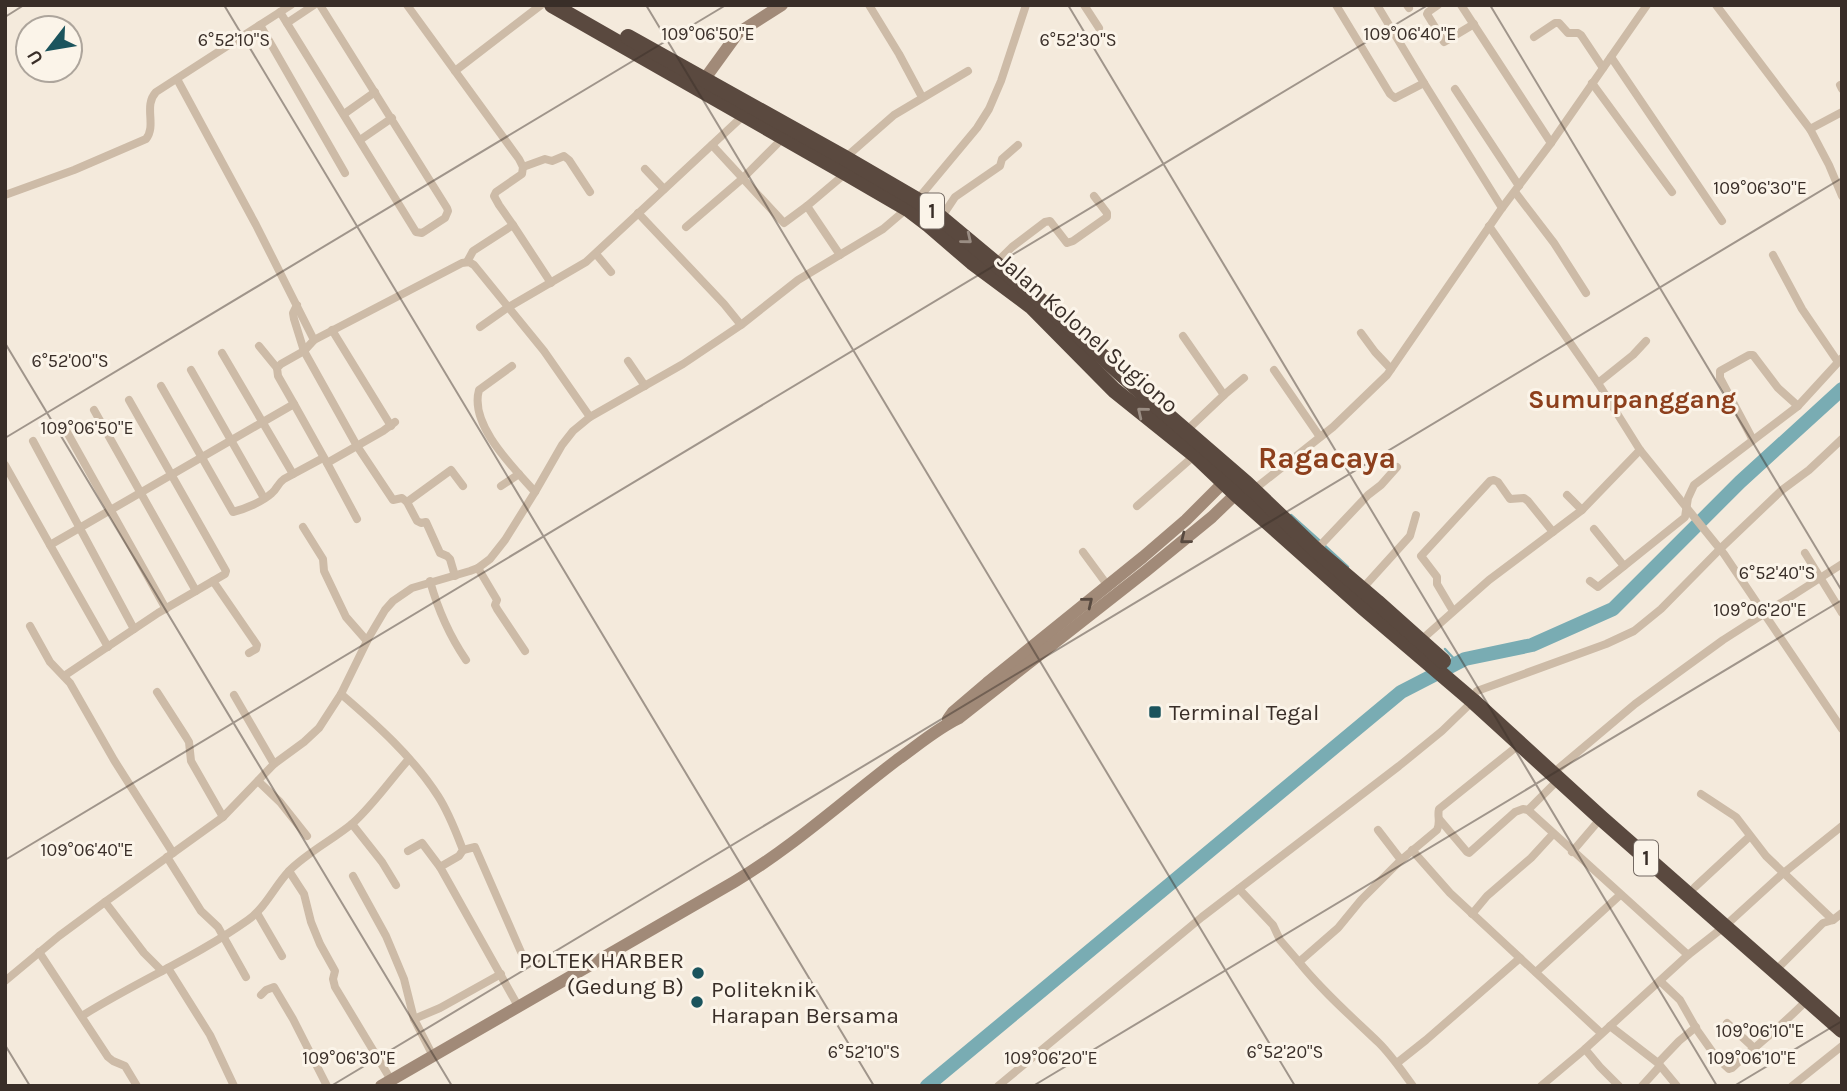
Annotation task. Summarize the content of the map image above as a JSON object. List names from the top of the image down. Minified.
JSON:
{"streets":{"highway":["1","Jalan Kolonel Sugiono"]},"crossings":[["1","Jalan Kolonel Sugiono"]],"districts":["Sumurpanggang","Ragacaya"],"places":{"transit":["Terminal Tegal"],"other":["POLTEK HARBER (Gedung B)","Politeknik Harapan Bersama"]},"north":"bottom left","coordinates":["109°06'40\"E","109°06'50\"E","6°52'10\"S","6°52'30\"S","109°06'30\"E","6°52'00\"S","6°52'40\"S","109°06'20\"E","109°06'10\"E","6°52'20\"S"]}
